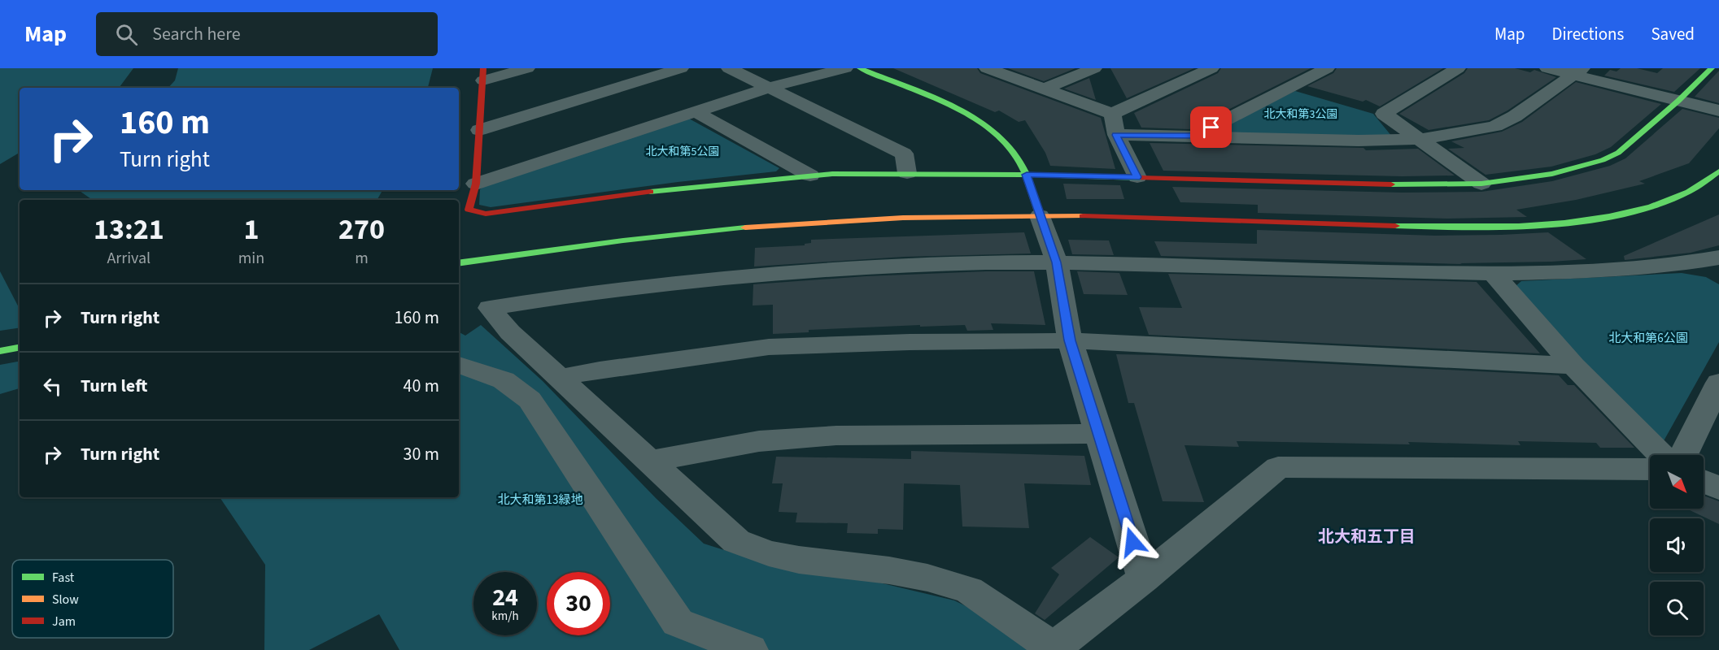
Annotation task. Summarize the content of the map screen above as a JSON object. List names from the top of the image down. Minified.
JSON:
{"districts":["北大和五丁目"],"parks":["北大和第3公園","北大和第5公園","北大和第6公園","北大和第13緑地"],"legend":["Fast","Slow","Jam"],"north":"bottom right","page":{"header":"Map","search":"Search here","nav":["Map","Directions","Saved"],"turn":["160 m","Turn right"],"eta":["13:21","Arrival","1","min","270","m"],"list":[{"name":"Turn right","value":"160 m"},{"name":"Turn left","value":"40 m"},{"name":"Turn right","value":"30 m"}],"speed":"24 km/h","limit":"30"}}
